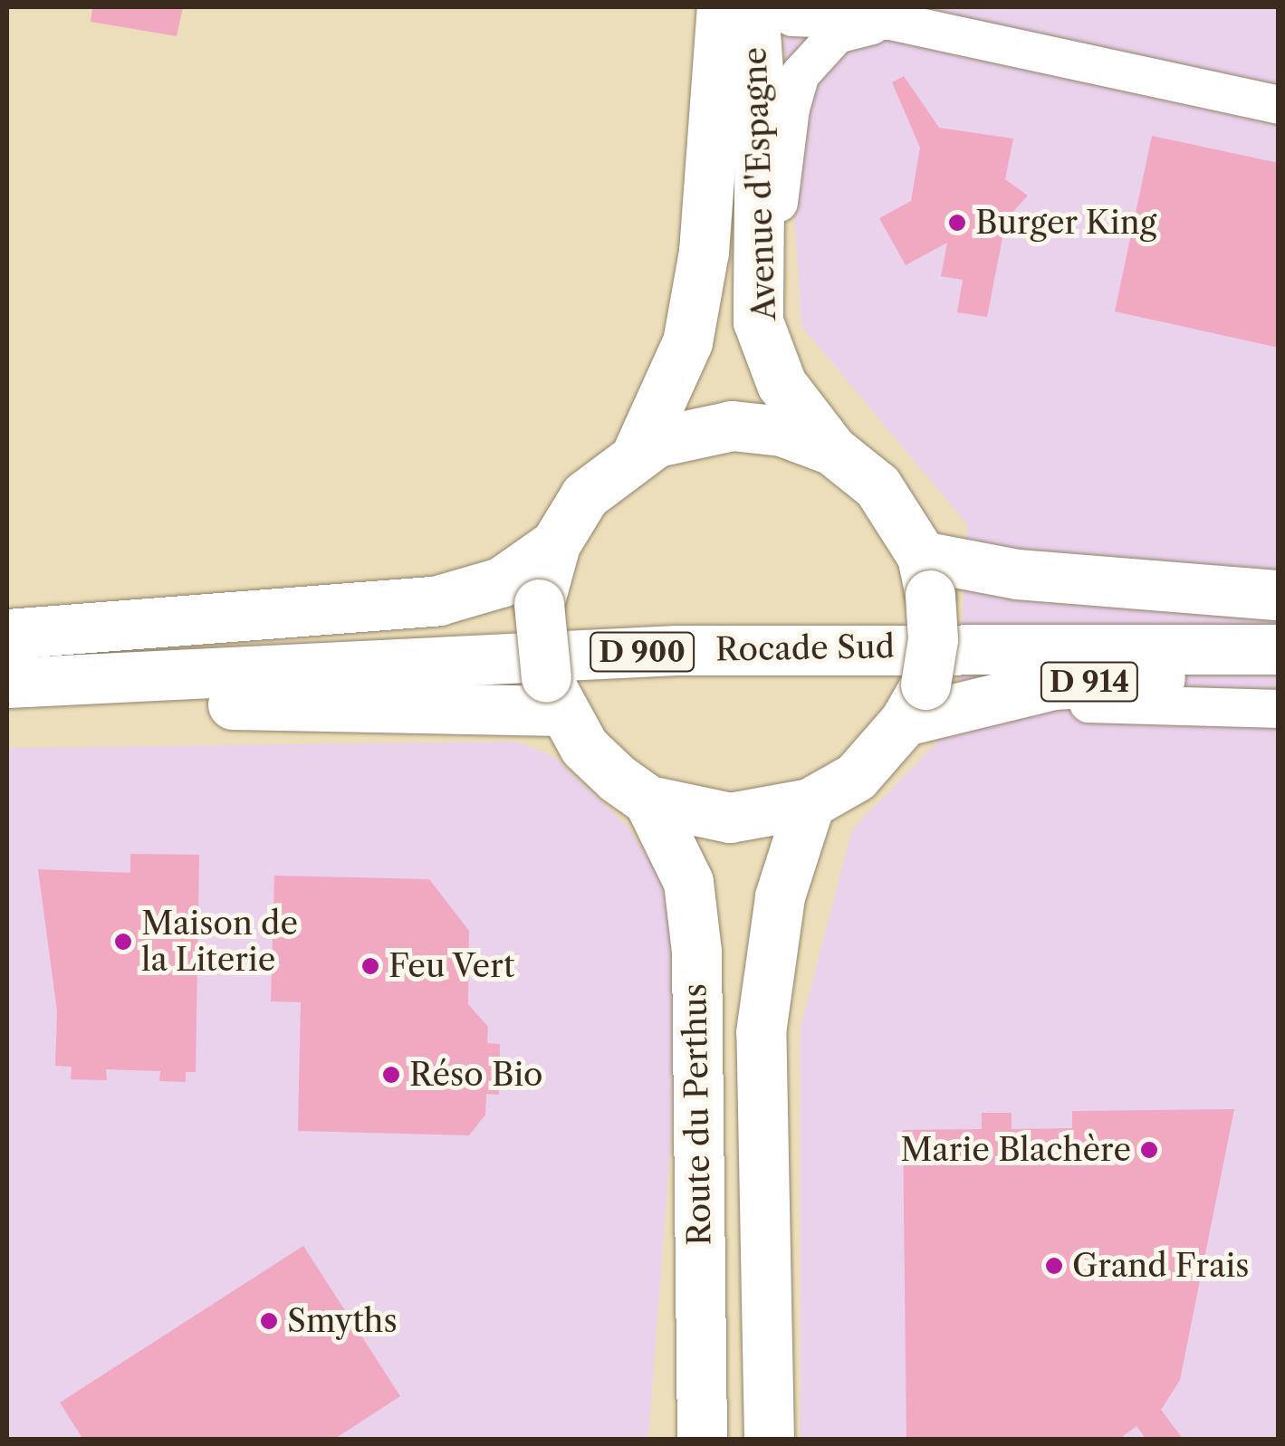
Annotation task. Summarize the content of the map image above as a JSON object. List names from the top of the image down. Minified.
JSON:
{"streets":{"main road":["Avenue d'Espagne","Rocade Sud","D 900","D 914","Route du Perthus"]},"places":["Burger King","Maison de la Literie","Feu Vert","Réso Bio","Marie Blachère","Grand Frais","Smyths"]}
